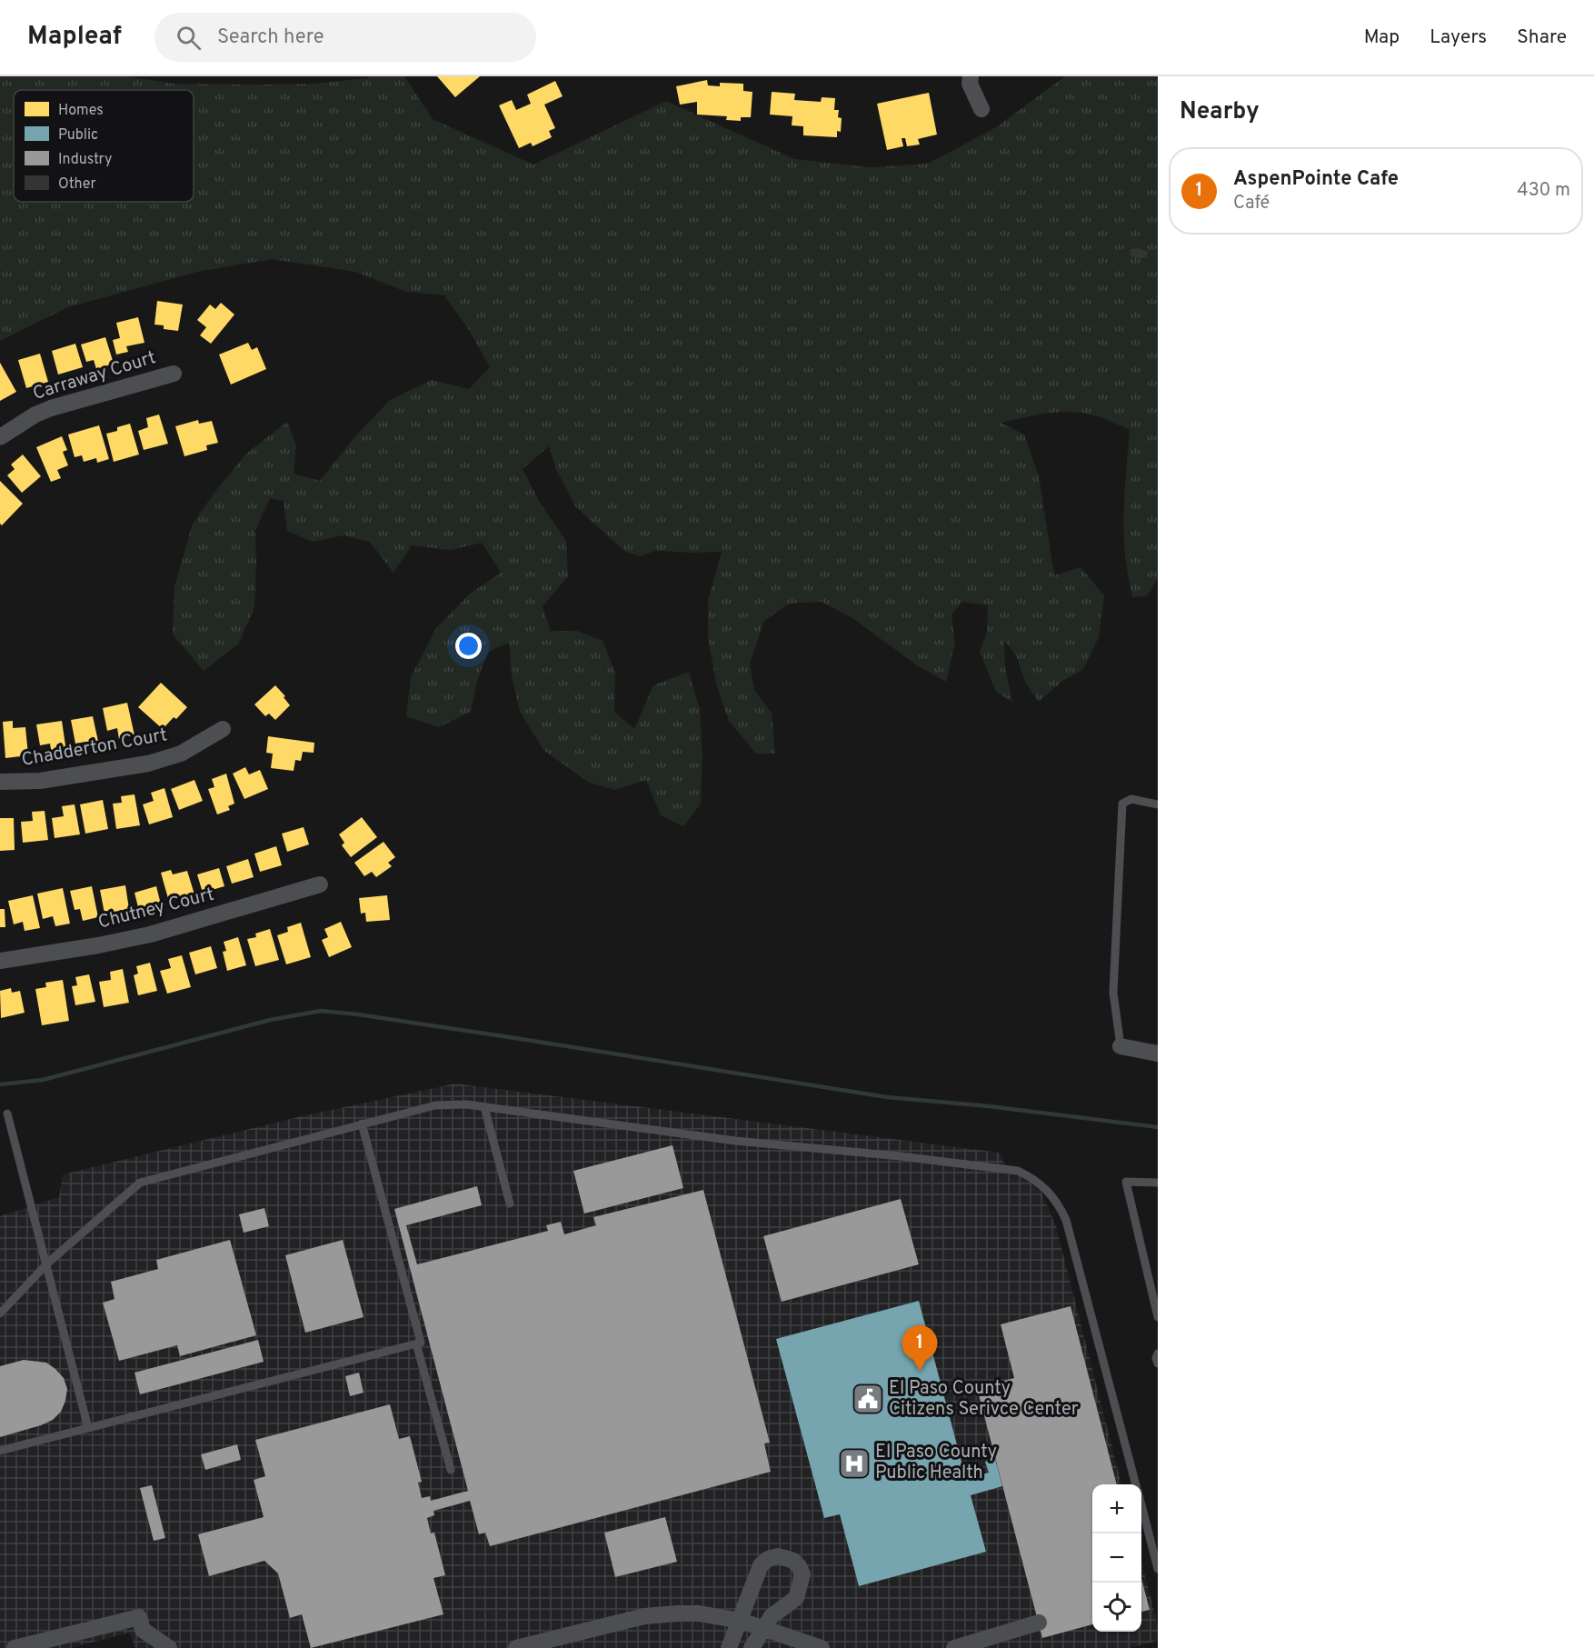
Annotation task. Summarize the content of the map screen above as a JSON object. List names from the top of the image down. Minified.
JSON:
{"streets":{"street":["Carraway Court","Chadderton Court","Chutney Court"]},"places":{"public building":["El Paso County Citizens Serivce Center"],"hospital":["El Paso County Public Health"]},"legend":["Homes","Public","Industry","Other"],"page":{"header":"Mapleaf","search":"Search here","nav":["Map","Layers","Share"],"heading":"Nearby","list":[{"mark":"1","name":"AspenPointe Cafe","note":"Café","value":"430 m"}],"pins":"1","map_buttons":["+","−"]}}
